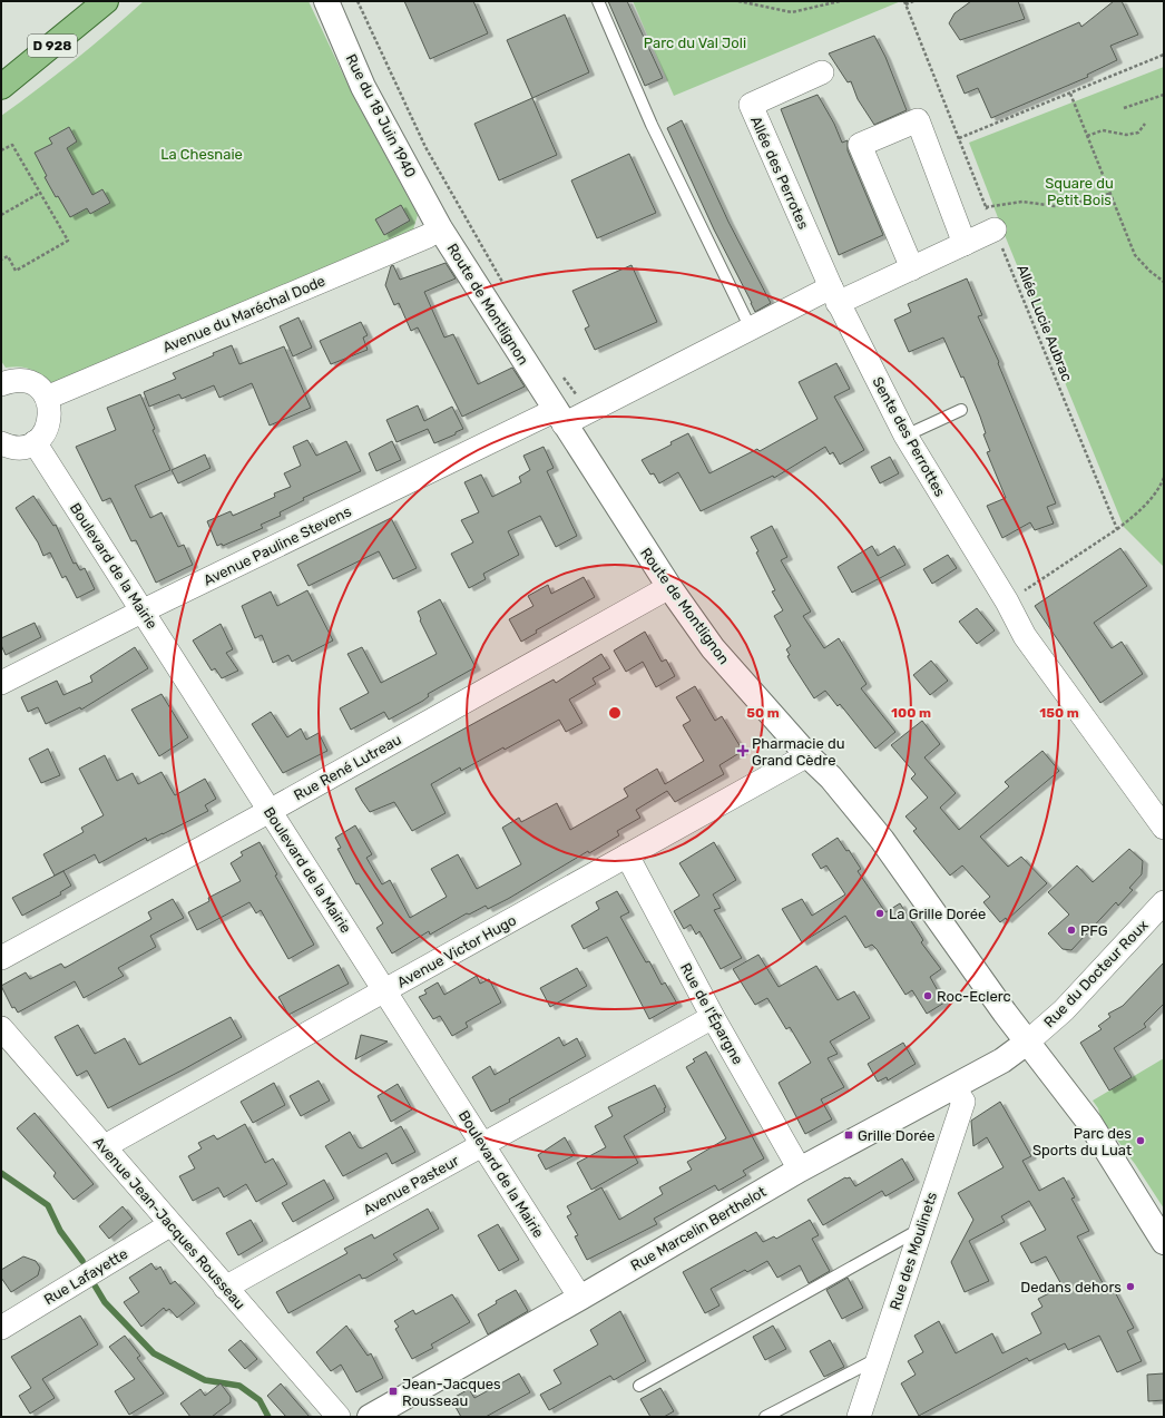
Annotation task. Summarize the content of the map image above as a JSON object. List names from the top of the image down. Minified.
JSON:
{"streets":{"main road":["D 928","Rue du 18 Juin 1940","Route de Montlignon","Rue Marcelin Berthelot"],"street":["Allée des Perrotes","Avenue du Maréchal Dode","Sente des Perrottes","Avenue Pauline Stevens","Boulevard de la Mairie","Rue René Lutreau","Avenue Victor Hugo","Rue du Docteur Roux","Rue de l'Épargne","Avenue Pasteur","Avenue Jean-Jacques Rousseau","Rue des Moulinets","Rue Lafayette"],"path":["Allée Lucie Aubrac"]},"crossings":[["Rue du 18 Juin 1940","Route de Montlignon"],["Rue du 18 Juin 1940","Avenue du Maréchal Dode"],["Allée des Perrotes","Sente des Perrottes"],["Route de Montlignon","Avenue du Maréchal Dode"],["Route de Montlignon","Avenue Pauline Stevens"],["Route de Montlignon","Rue René Lutreau"],["Route de Montlignon","Avenue Victor Hugo"],["Route de Montlignon","Rue du Docteur Roux"],["Route de Montlignon","Rue Marcelin Berthelot"],["Avenue Pauline Stevens","Boulevard de la Mairie"],["Boulevard de la Mairie","Rue René Lutreau"],["Boulevard de la Mairie","Avenue Victor Hugo"],["Boulevard de la Mairie","Avenue Pasteur"],["Boulevard de la Mairie","Rue Marcelin Berthelot"],["Avenue Victor Hugo","Rue de l'Épargne"],["Avenue Victor Hugo","Avenue Jean-Jacques Rousseau"],["Rue du Docteur Roux","Rue Marcelin Berthelot"],["Rue de l'Épargne","Avenue Pasteur"],["Rue de l'Épargne","Rue Marcelin Berthelot"],["Avenue Pasteur","Avenue Jean-Jacques Rousseau"],["Avenue Jean-Jacques Rousseau","Rue Lafayette"],["Rue Marcelin Berthelot","Rue des Moulinets"]],"parks":["Parc du Val Joli","La Chesnaie","Square du Petit Bois"],"places":{"health":["Pharmacie du Grand Cèdre"],"other":["La Grille Dorée","PFG","Roc-Eclerc","Parc des Sports du Luat","Dedans dehors"],"transit":["Grille Dorée","Jean-Jacques Rousseau"]},"rings":["50 m","100 m","150 m"]}
